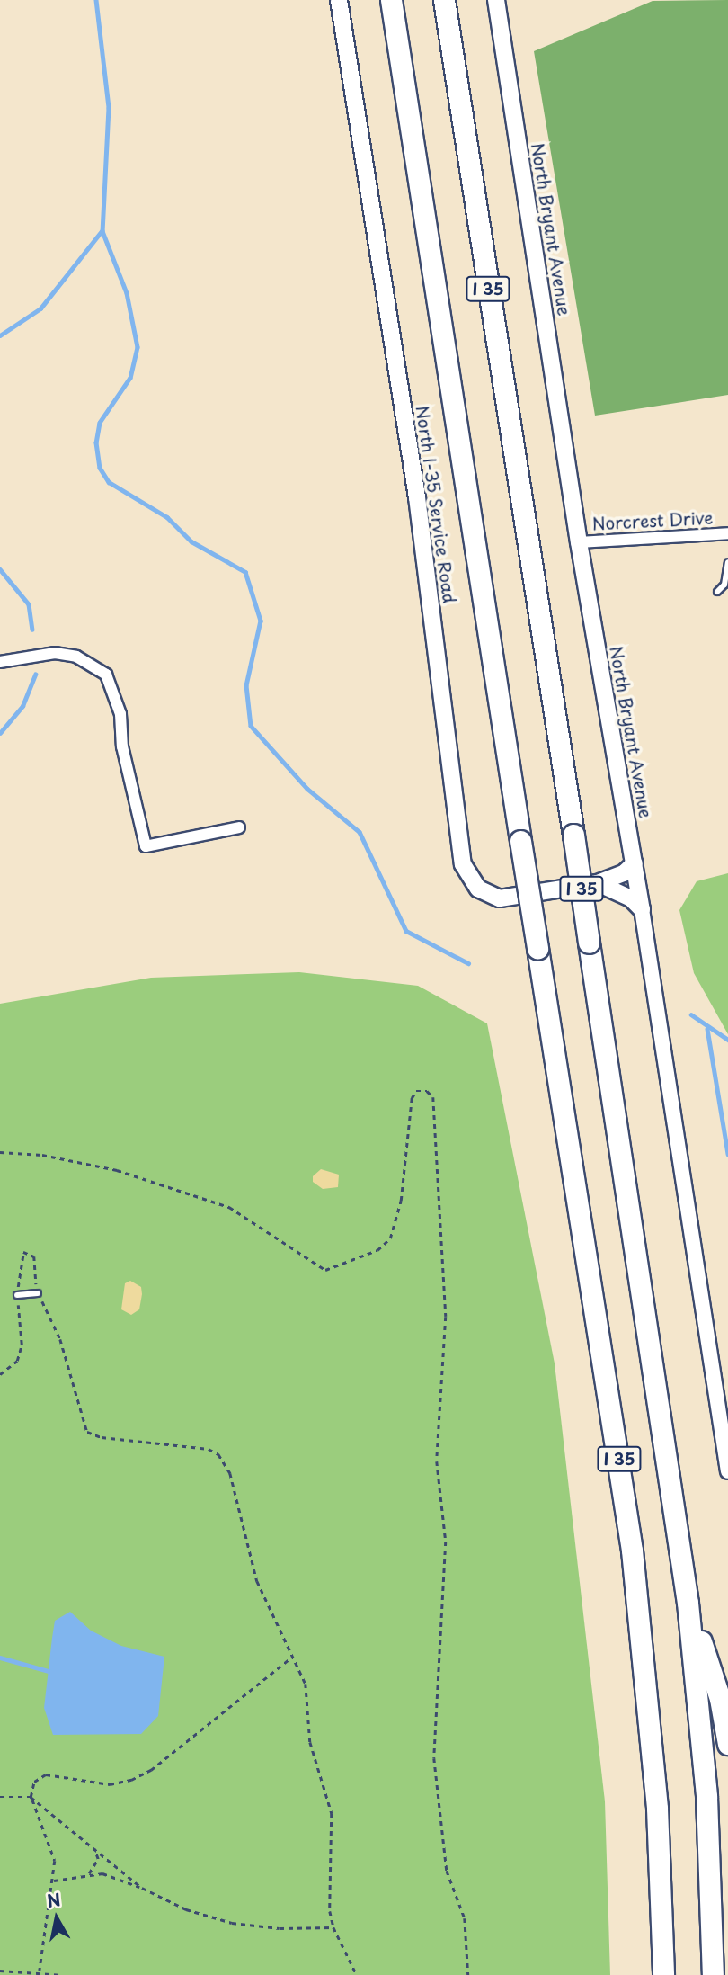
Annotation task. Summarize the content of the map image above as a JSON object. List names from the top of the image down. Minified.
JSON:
{"streets":{"highway":["I 35"],"main road":["North Bryant Avenue","North I-35 Service Road"],"street":["Norcrest Drive"]},"crossings":[["North Bryant Avenue","North I-35 Service Road"],["North Bryant Avenue","Norcrest Drive"]],"north":"top"}
